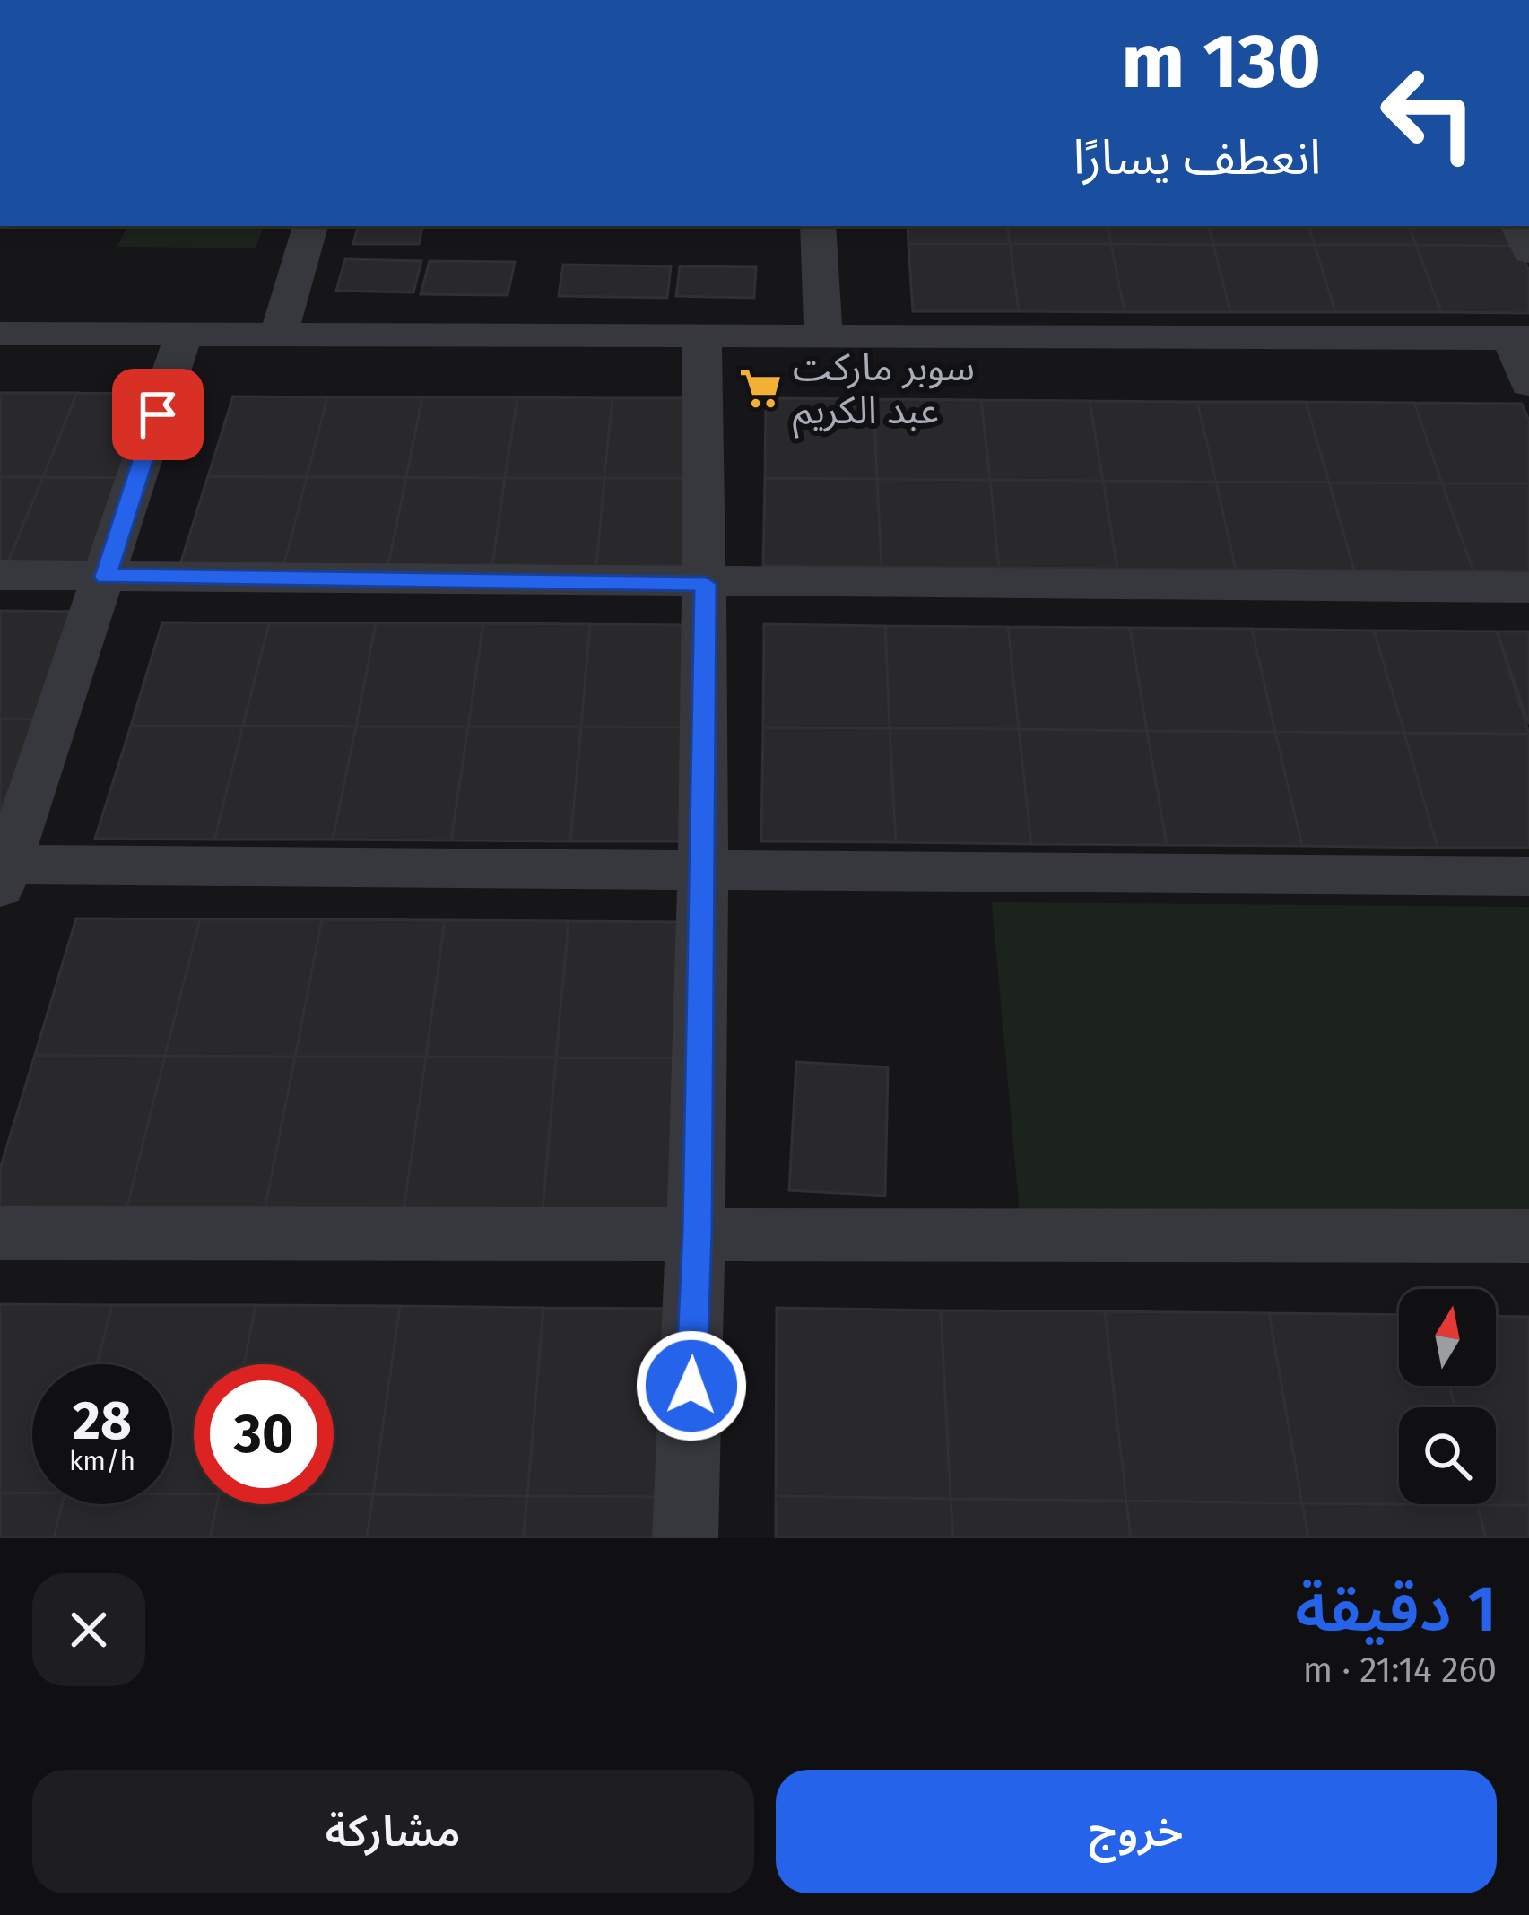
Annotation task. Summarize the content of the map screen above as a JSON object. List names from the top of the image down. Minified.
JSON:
{"places":{"supermarket":["سوبر ماركت عبد الكريم"]},"north":"top","page":{"turn":["130 m","انعطف يسارًا"],"speed":"28 km/h","limit":"30","heading":["1 دقيقة","260 m · 21:14"],"buttons":["خروج","مشاركة"]}}
